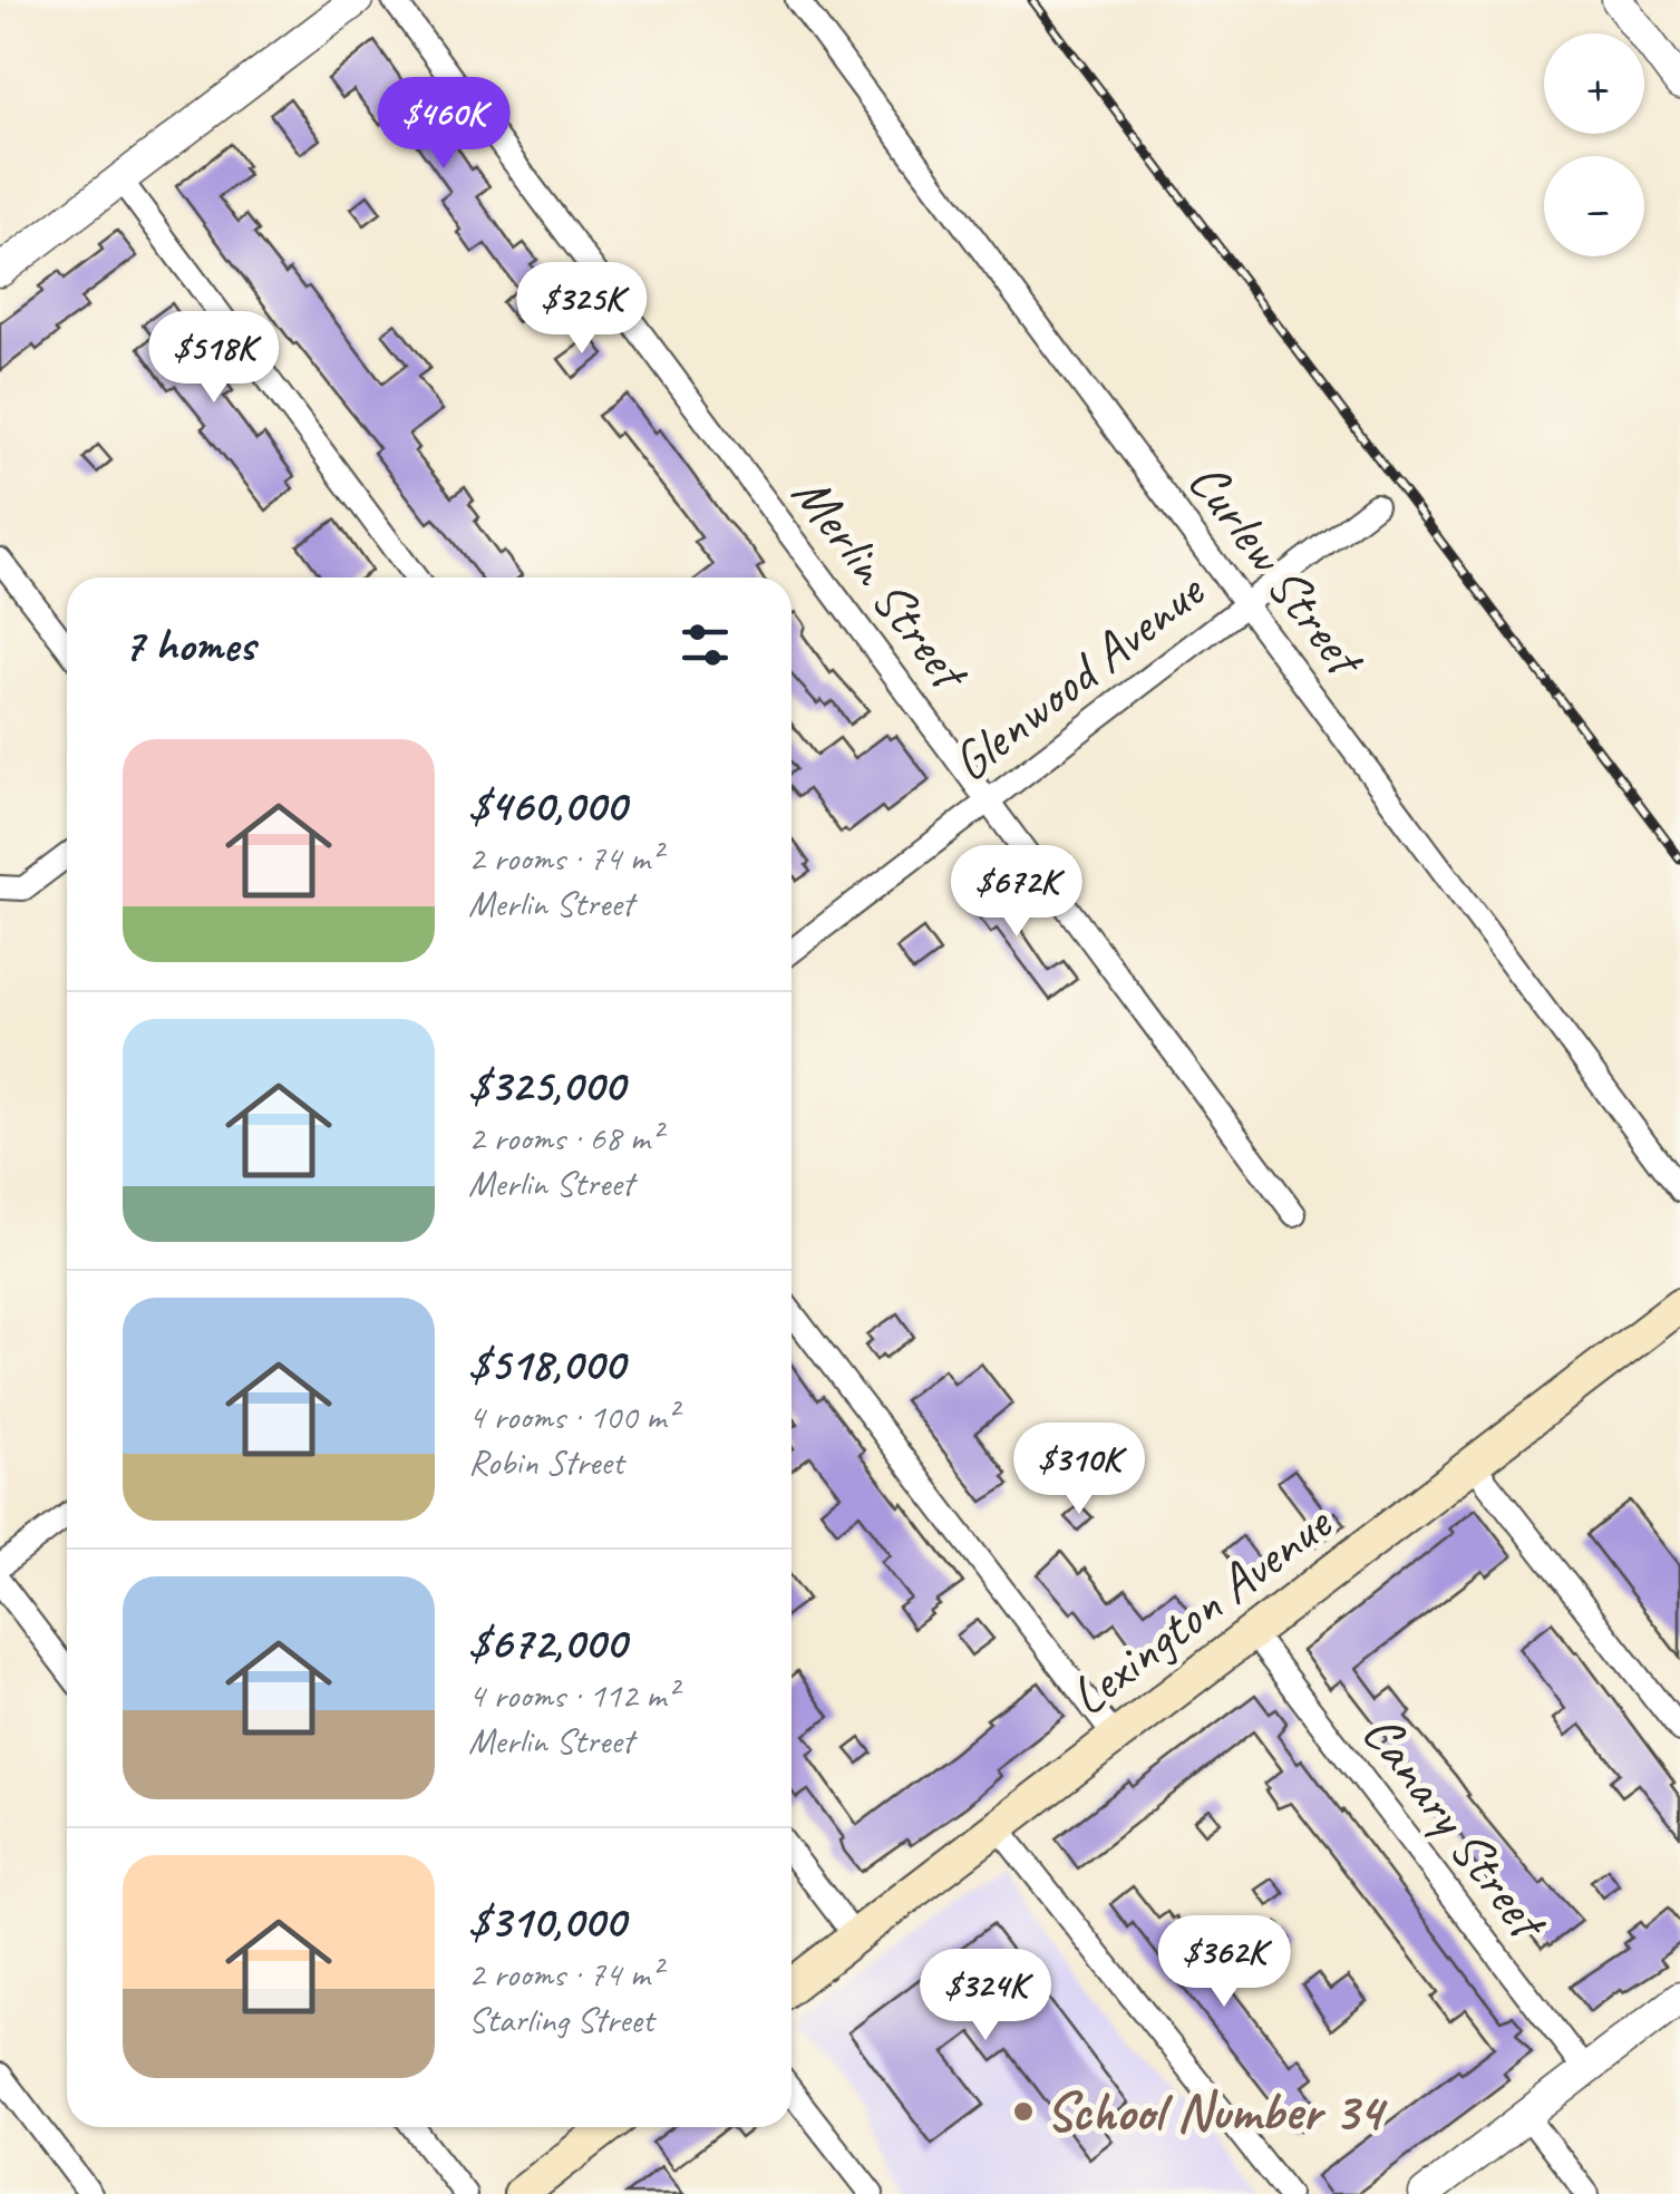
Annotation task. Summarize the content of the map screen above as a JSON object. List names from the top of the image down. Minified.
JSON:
{"streets":{"main road":["Lexington Avenue"],"street":["Curlew Street","Merlin Street","Glenwood Avenue","Canary Street"]},"crossings":[["Curlew Street","Glenwood Avenue"],["Merlin Street","Glenwood Avenue"],["Lexington Avenue","Canary Street"]],"places":["School Number 34"],"page":{"map_buttons":["+","−"],"price":["$460K","$325K","$518K","$672K","$310K","$362K","$324K"],"heading":"7 homes","list":[{"name":"$460,000","note":"2 rooms · 74 m² · Merlin Street"},{"name":"$325,000","note":"2 rooms · 68 m² · Merlin Street"},{"name":"$518,000","note":"4 rooms · 100 m² · Robin Street"},{"name":"$672,000","note":"4 rooms · 112 m² · Merlin Street"},{"name":"$310,000","note":"2 rooms · 74 m² · Starling Street"}]}}
